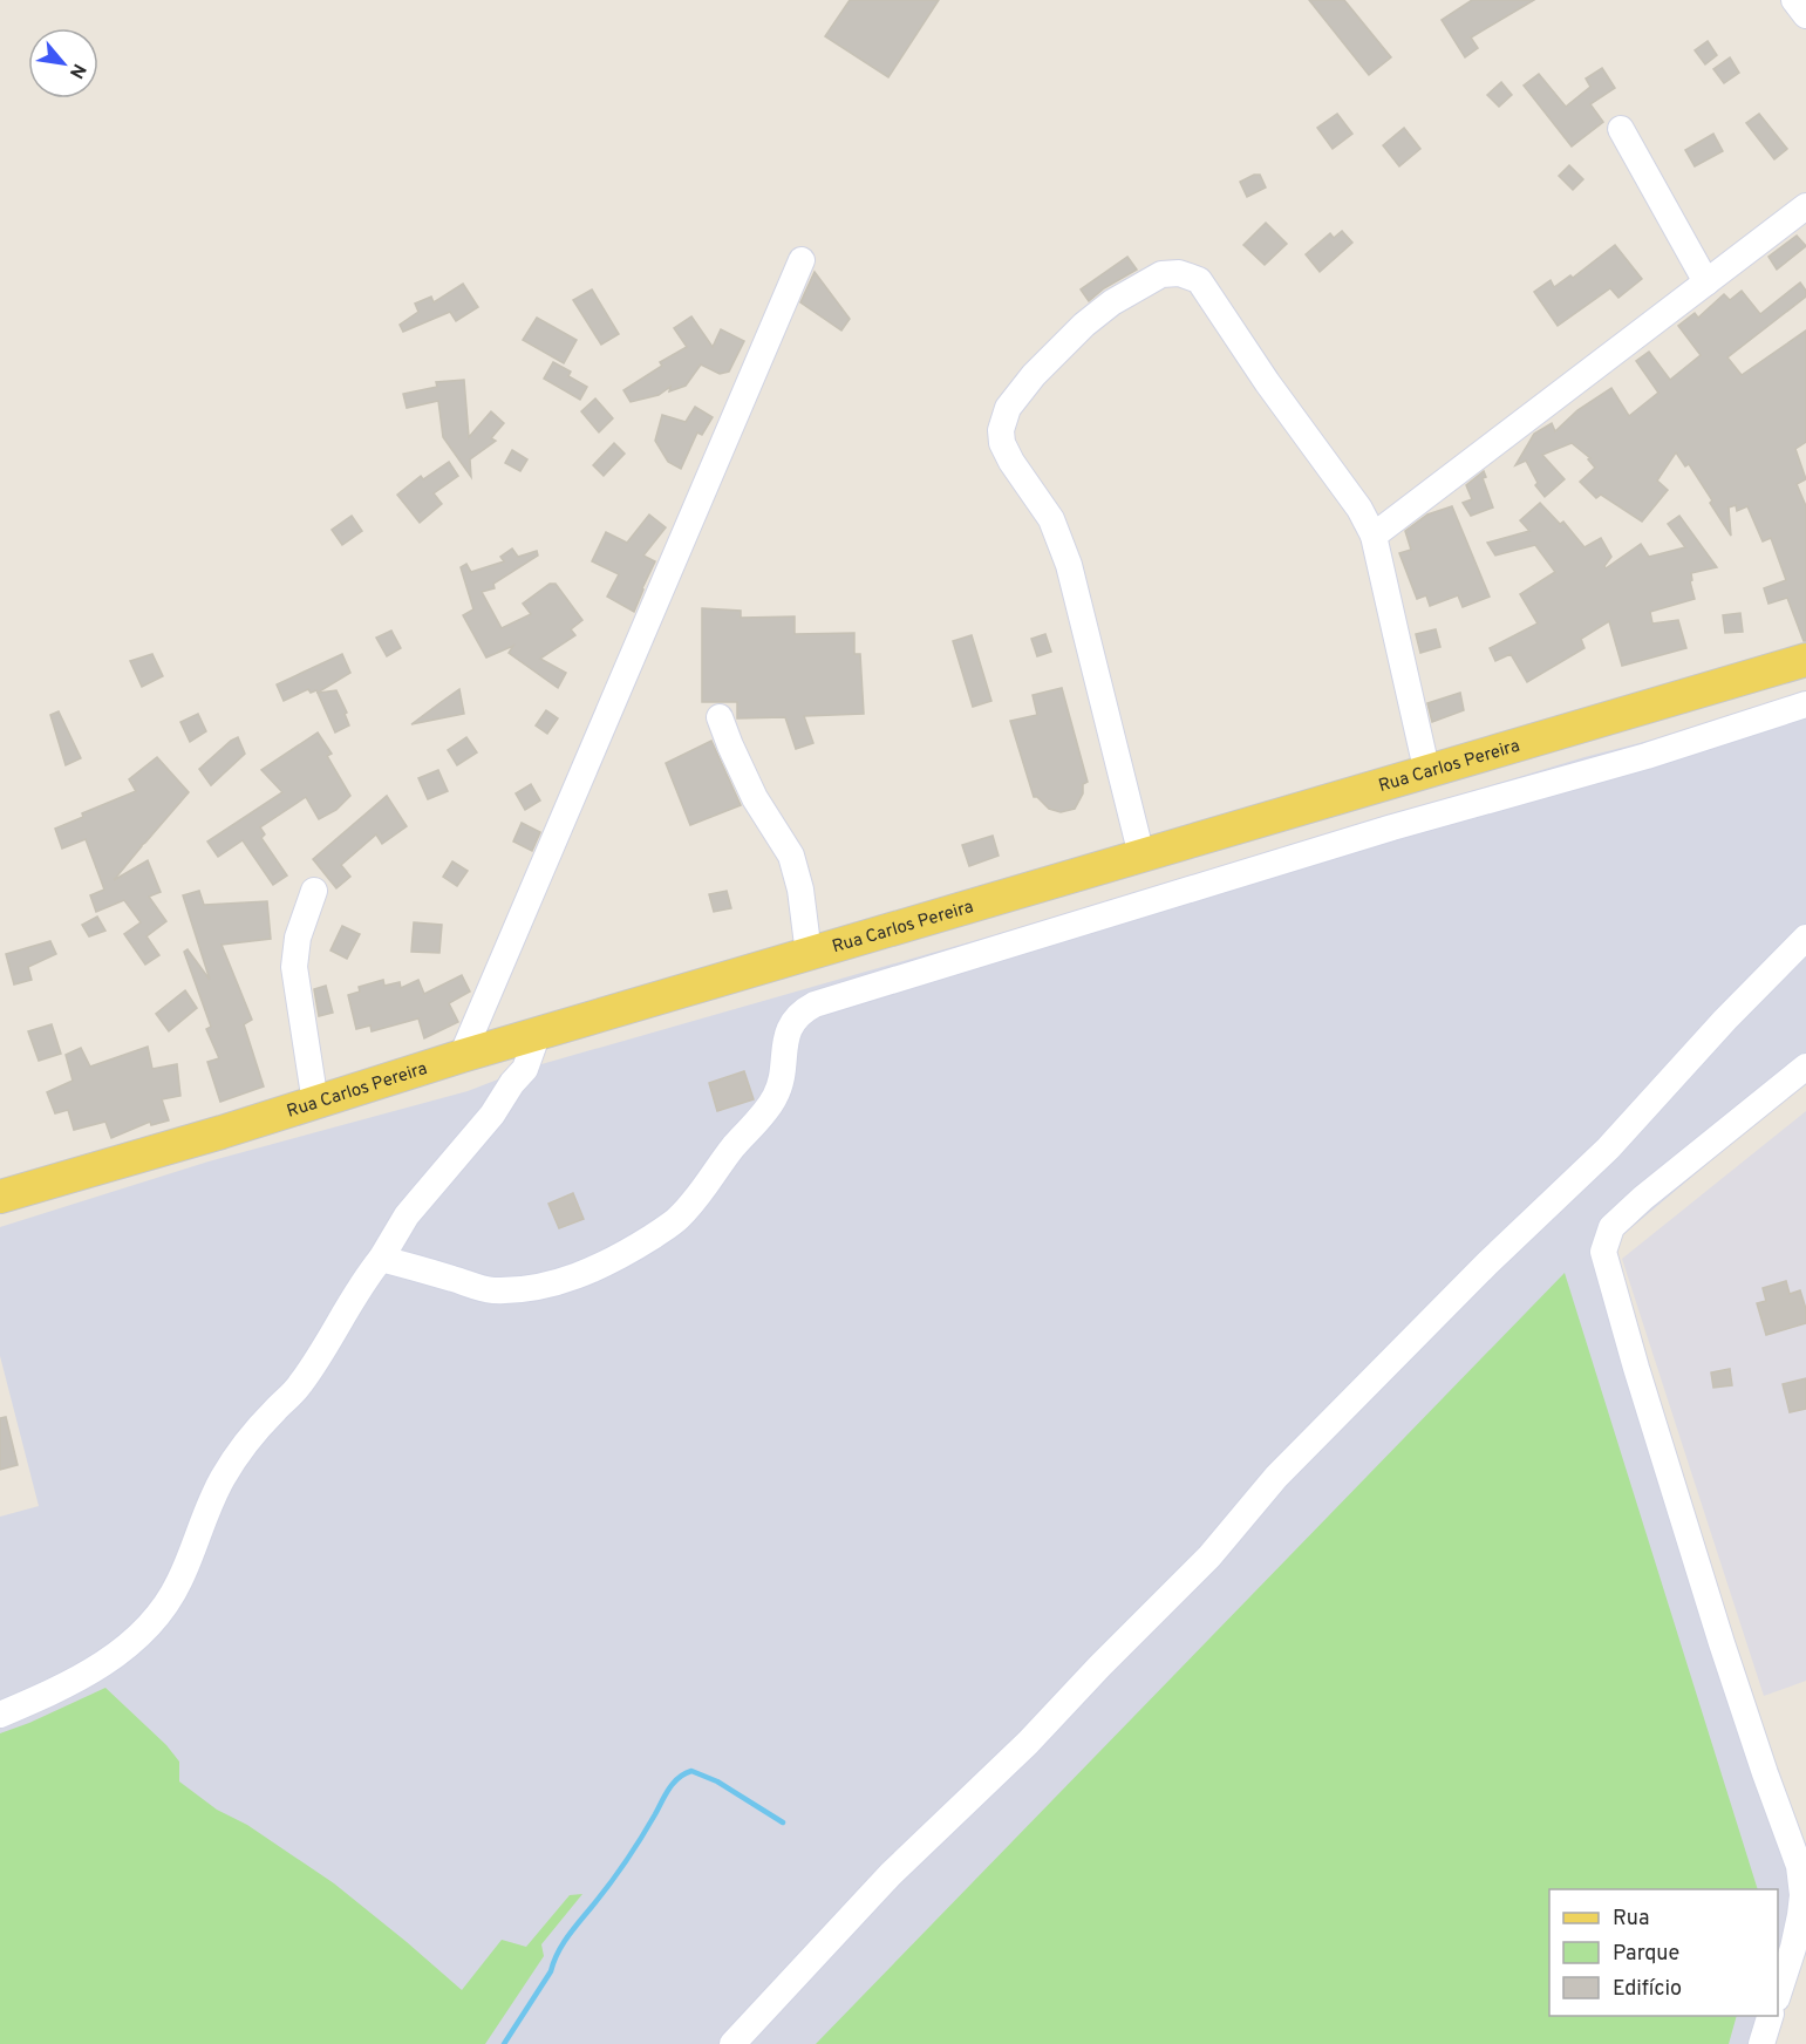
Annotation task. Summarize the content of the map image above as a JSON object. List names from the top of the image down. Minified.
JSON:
{"streets":{"main road":["Rua Carlos Pereira"]},"legend":["Rua","Parque","Edifício"],"north":"bottom right"}
